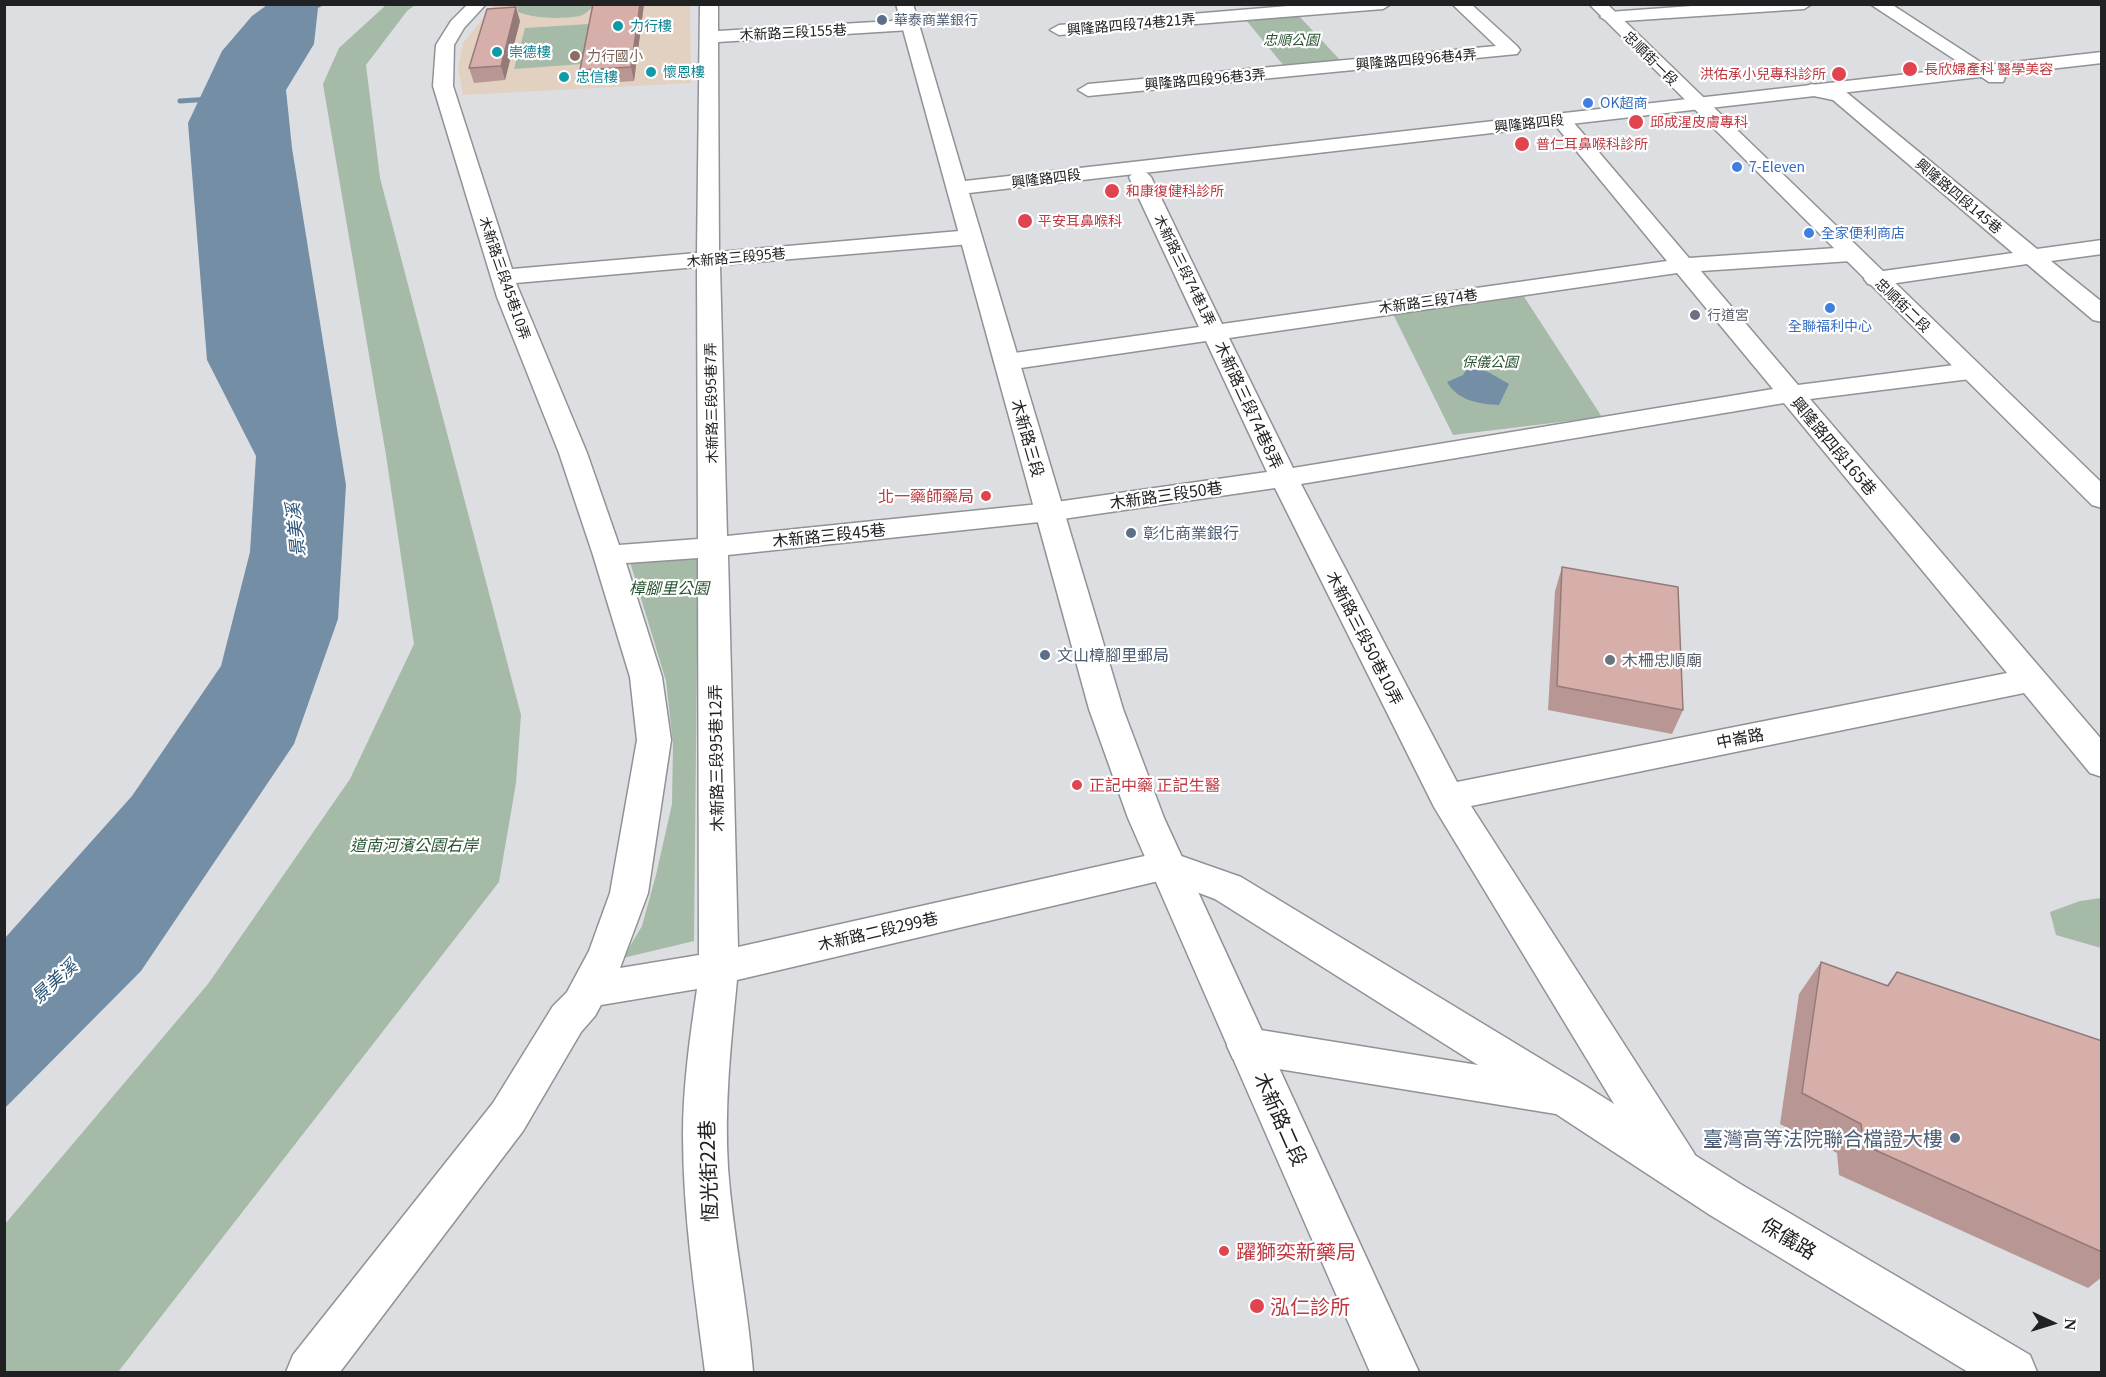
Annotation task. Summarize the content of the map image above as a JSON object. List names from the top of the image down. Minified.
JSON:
{"streets":{"street":["興隆路四段74巷21弄","木新路三段155巷","忠順街一段","興隆路四段96巷4弄","興隆路四段96巷3弄","興隆路四段","興隆路四段145巷","木新路三段95巷","木新路三段74巷1弄","木新路三段45巷10弄","木新路三段74巷","忠順街二段","木新路三段95巷7弄","木新路三段74巷8弄","木新路三段","興隆路四段165巷","木新路三段50巷","木新路三段45巷","木新路三段50巷10弄","中崙路","木新路三段95巷12弄","木新路二段299巷","木新路二段","恆光街22巷","保儀路"]},"crossings":[["木新路三段155巷","木新路三段95巷7弄"],["木新路三段155巷","木新路三段"],["忠順街一段","興隆路四段"],["忠順街一段","忠順街二段"],["興隆路四段96巷4弄","興隆路四段96巷3弄"],["興隆路四段","興隆路四段145巷"],["興隆路四段","木新路三段74巷1弄"],["興隆路四段","忠順街二段"],["興隆路四段","木新路三段"],["興隆路四段","興隆路四段165巷"],["木新路三段95巷","木新路三段45巷10弄"],["木新路三段95巷","木新路三段95巷7弄"],["木新路三段95巷","木新路三段"],["木新路三段74巷1弄","木新路三段74巷"],["木新路三段74巷1弄","木新路三段74巷8弄"],["木新路三段45巷10弄","木新路三段45巷"],["木新路三段45巷10弄","木新路二段299巷"],["木新路三段74巷","忠順街二段"],["木新路三段74巷","木新路三段74巷8弄"],["木新路三段74巷","木新路三段"],["木新路三段74巷","興隆路四段165巷"],["忠順街二段","木新路三段50巷"],["木新路三段95巷7弄","木新路三段45巷"],["木新路三段95巷7弄","木新路三段95巷12弄"],["木新路三段74巷8弄","木新路三段50巷"],["木新路三段74巷8弄","木新路三段50巷10弄"],["木新路三段","木新路三段50巷"],["木新路三段","木新路三段45巷"],["木新路三段","木新路二段299巷"],["木新路三段","木新路二段"],["木新路三段","保儀路"],["興隆路四段165巷","木新路三段50巷"],["興隆路四段165巷","中崙路"],["木新路三段50巷","木新路三段45巷"],["木新路三段50巷","木新路三段50巷10弄"],["木新路三段45巷","木新路三段95巷12弄"],["木新路三段50巷10弄","中崙路"],["木新路三段50巷10弄","保儀路"],["木新路三段95巷12弄","木新路二段299巷"],["木新路三段95巷12弄","恆光街22巷"],["木新路二段299巷","木新路二段"],["木新路二段299巷","恆光街22巷"],["木新路二段299巷","保儀路"],["木新路二段","保儀路"]],"water":["景美溪"],"parks":["忠順公園","保儀公園","樟腳里公園","道南河濱公園右岸"],"places":["華泰商業銀行","力行樓","崇德樓","力行國小","長欣婦產科 醫學美容","懷恩樓","洪佑承小兒專科診所","忠信樓","OK超商","邱成湦皮膚專科","普仁耳鼻喉科診所","7-Eleven","和康復健科診所","平安耳鼻喉科","全家便利商店","全聯福利中心","行道宮","北一藥師藥局","彰化商業銀行","文山樟腳里郵局","木柵忠順廟","正記中藥 正記生醫","臺灣高等法院聯合檔證大樓","躍獅奕新藥局","泓仁診所"],"north":"right"}
